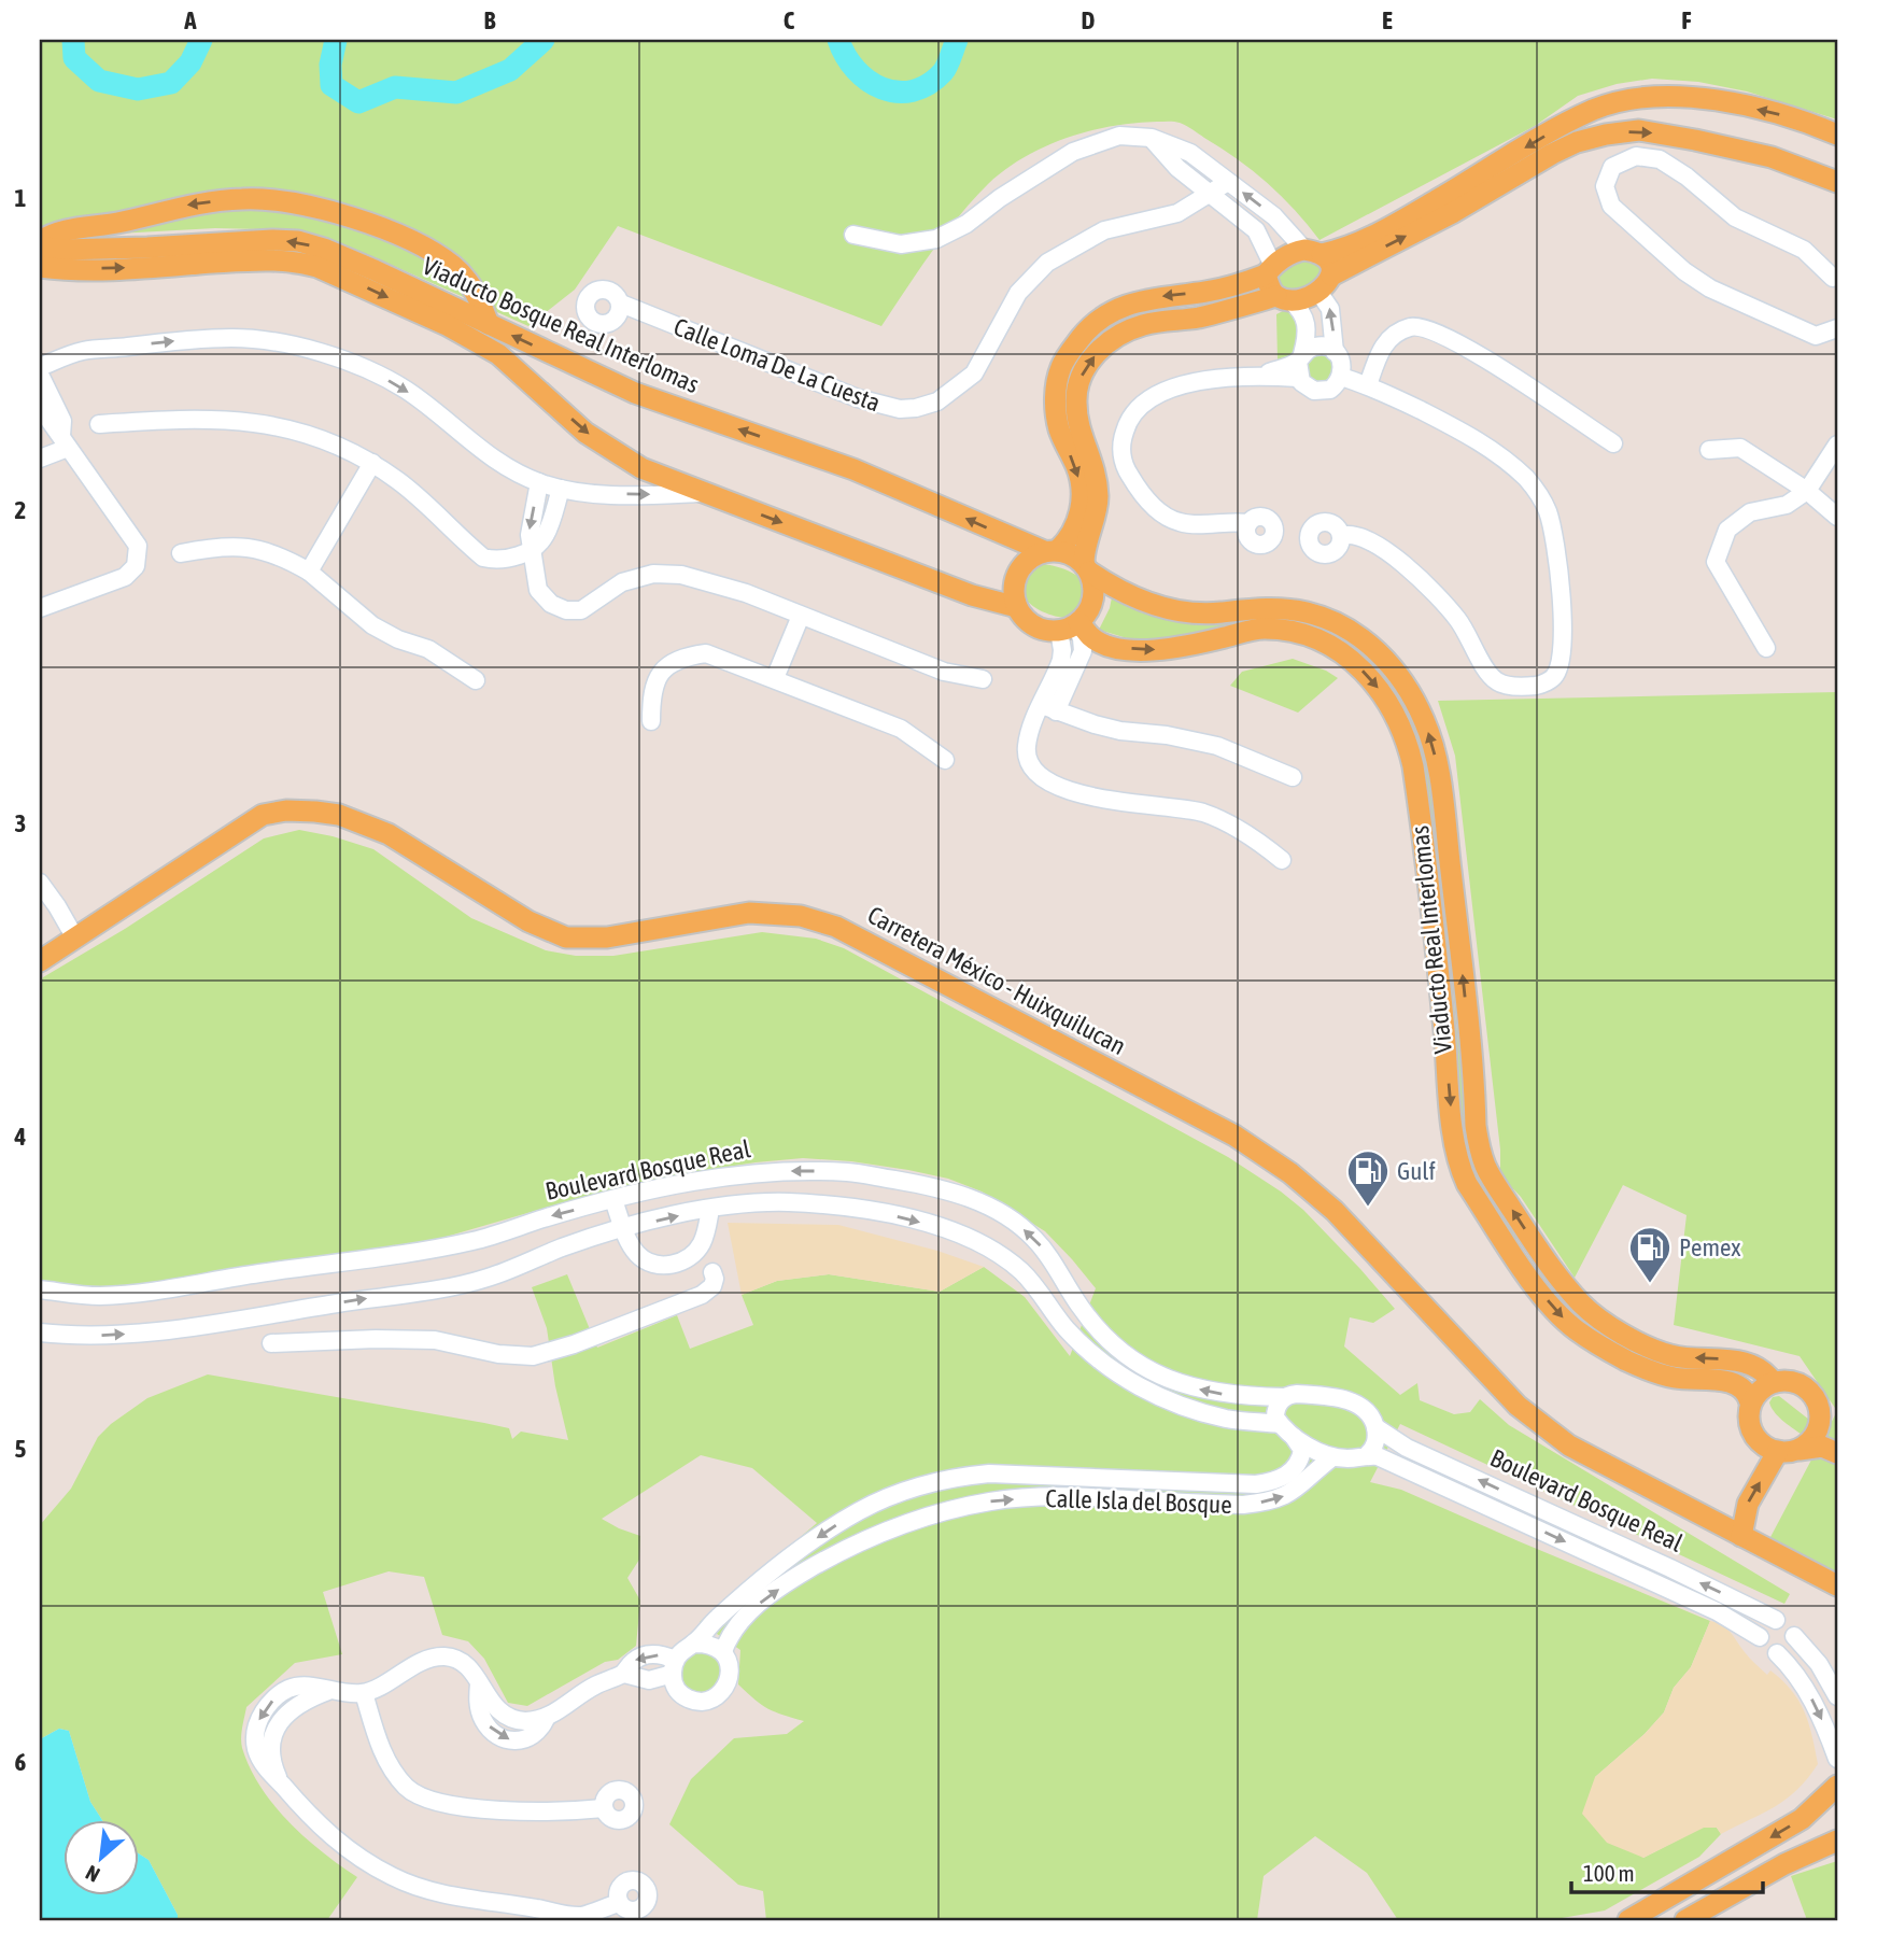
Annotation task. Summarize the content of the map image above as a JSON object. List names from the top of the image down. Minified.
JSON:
{"streets":{"main road":["Viaducto Bosque Real Interlomas","Viaducto Real Interlomas","Carretera México - Huixquilucan"],"street":["Calle Loma De La Cuesta","Boulevard Bosque Real","Calle Isla del Bosque"]},"crossings":[["Viaducto Bosque Real Interlomas","Viaducto Real Interlomas"]],"places":{"fuel station":["Gulf","Pemex"]},"scale_bar":"100 m","north":"bottom left","grid":{"columns":["A","B","C","D","E","F"],"rows":["1","2","3","4","5","6"]}}
